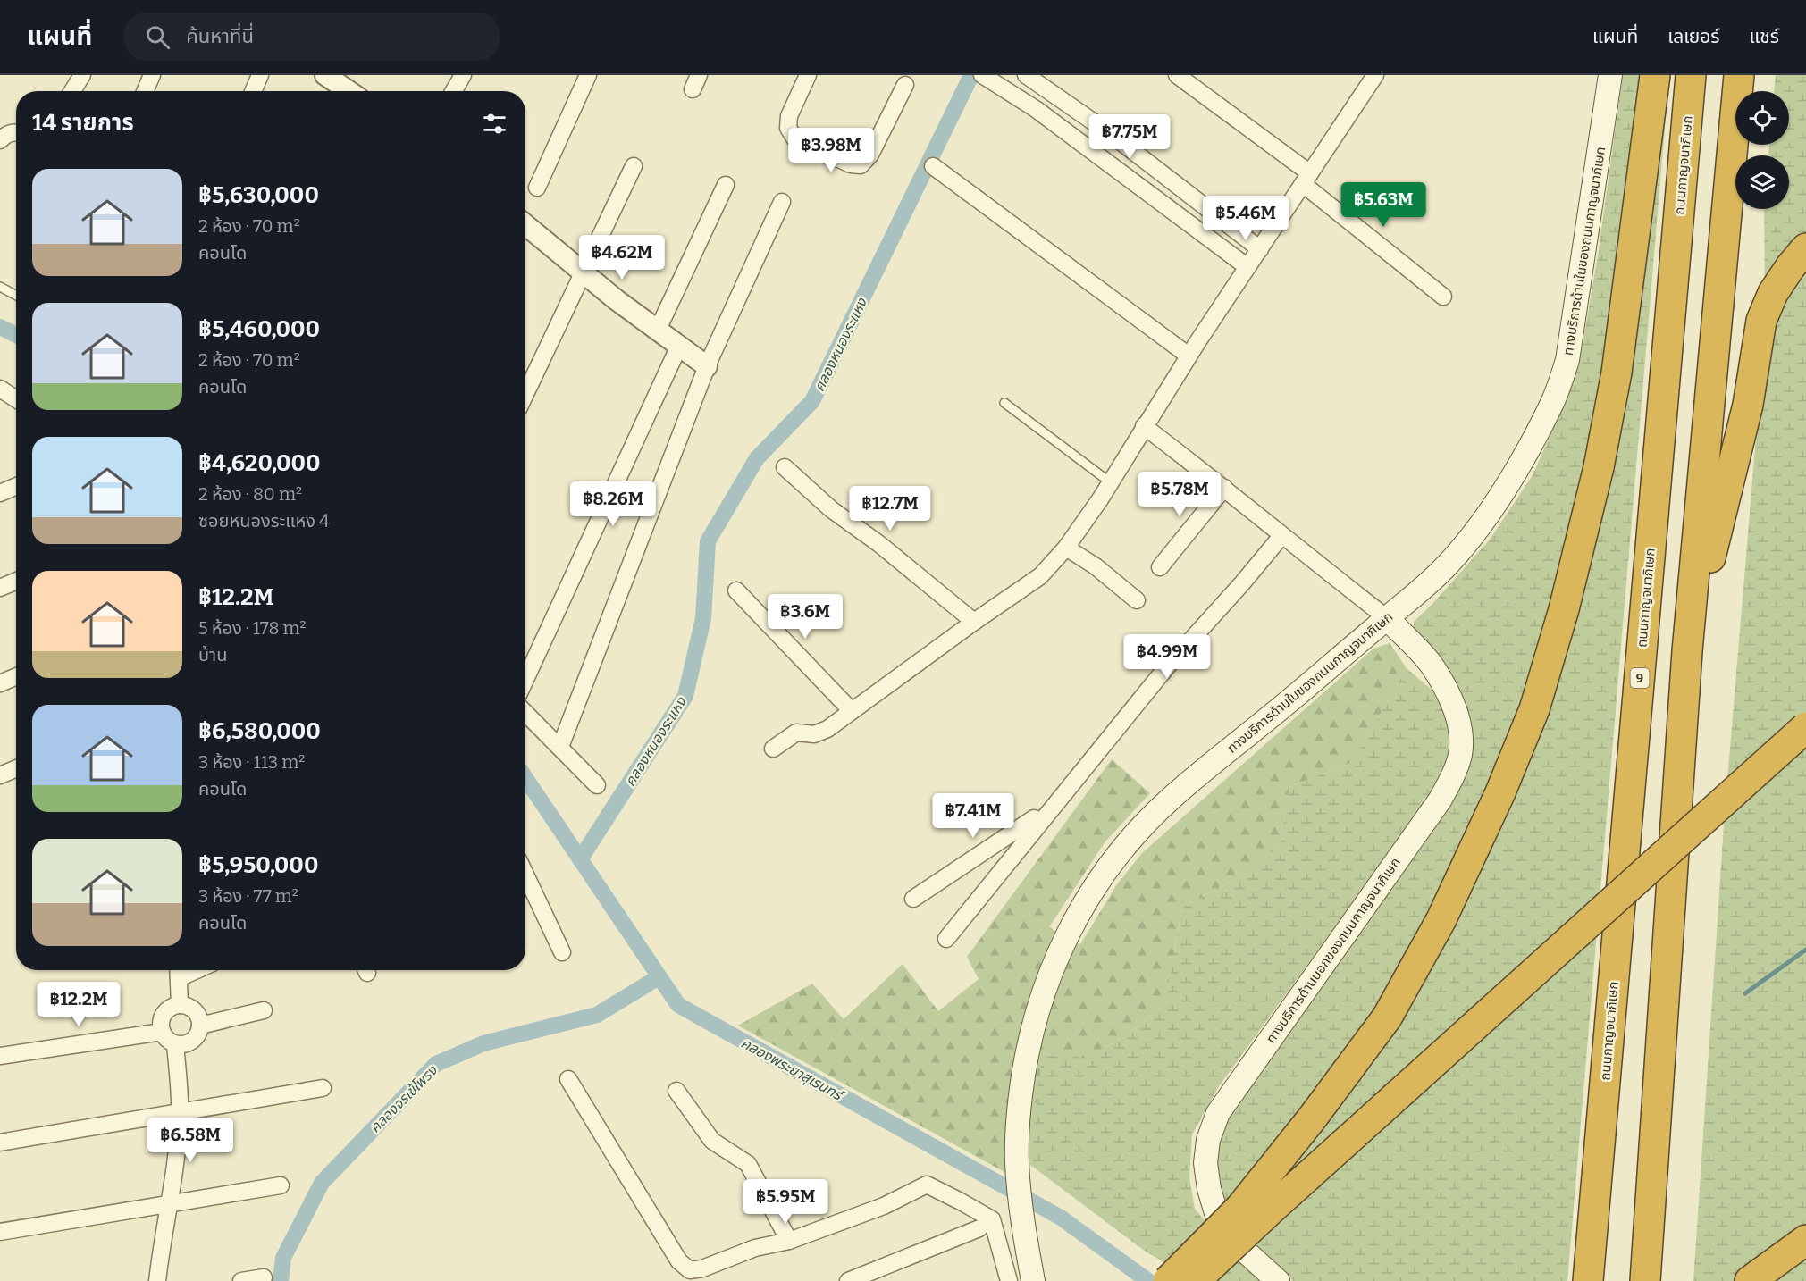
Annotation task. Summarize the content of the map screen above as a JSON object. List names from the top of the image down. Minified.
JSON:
{"streets":{"highway":["ถนนกาญจนาภิเษก","9"],"main road":["ทางบริการด้านในของถนนกาญจนาภิเษก","ทางบริการด้านนอกของถนนกาญจนาภิเษก"]},"crossings":[["ทางบริการด้านในของถนนกาญจนาภิเษก","ทางบริการด้านนอกของถนนกาญจนาภิเษก"]],"water":["คลองหนองระแหง","คลองพระยาสุเรนทร์","คลองจรเข้โพรง"],"page":{"header":"แผนที่","search":"ค้นหาที่นี่","nav":["แผนที่","เลเยอร์","แชร์"],"heading":"14 รายการ","price":["฿7.75M","฿3.98M","฿5.63M","฿5.46M","฿4.62M","฿5.78M","฿8.26M","฿12.7M","฿3.6M","฿4.99M","฿7.41M","฿12.2M","฿6.58M","฿5.95M"],"list":[{"name":"฿5,630,000","note":"2 ห้อง · 70 m² · คอนโด"},{"name":"฿5,460,000","note":"2 ห้อง · 70 m² · คอนโด"},{"name":"฿4,620,000","note":"2 ห้อง · 80 m² · ซอยหนองระแหง 4"},{"name":"฿12.2M","note":"5 ห้อง · 178 m² · บ้าน"},{"name":"฿6,580,000","note":"3 ห้อง · 113 m² · คอนโด"},{"name":"฿5,950,000","note":"3 ห้อง · 77 m² · คอนโด"}]}}
